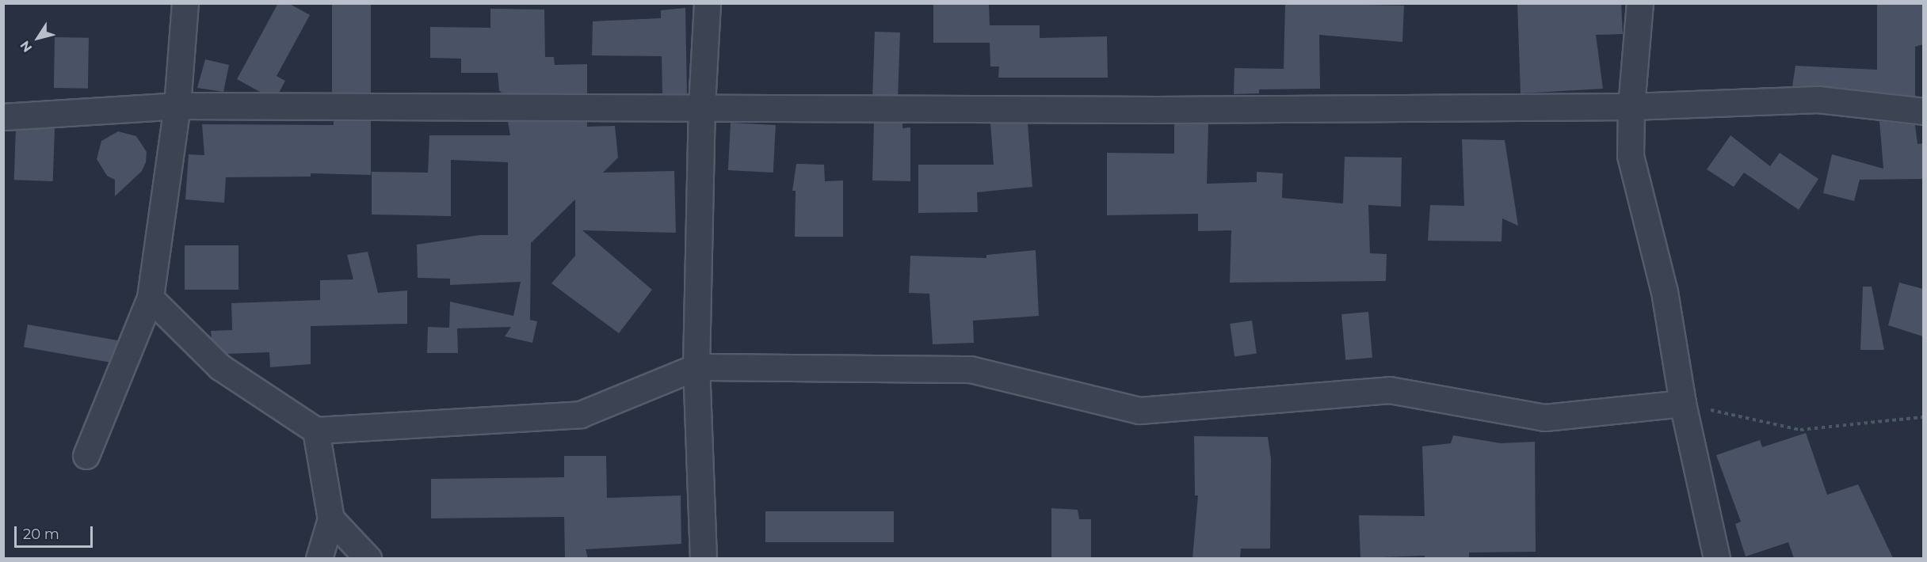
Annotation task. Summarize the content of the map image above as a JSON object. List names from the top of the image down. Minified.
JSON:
{"scale_bar":"20 m","north":"bottom left"}
